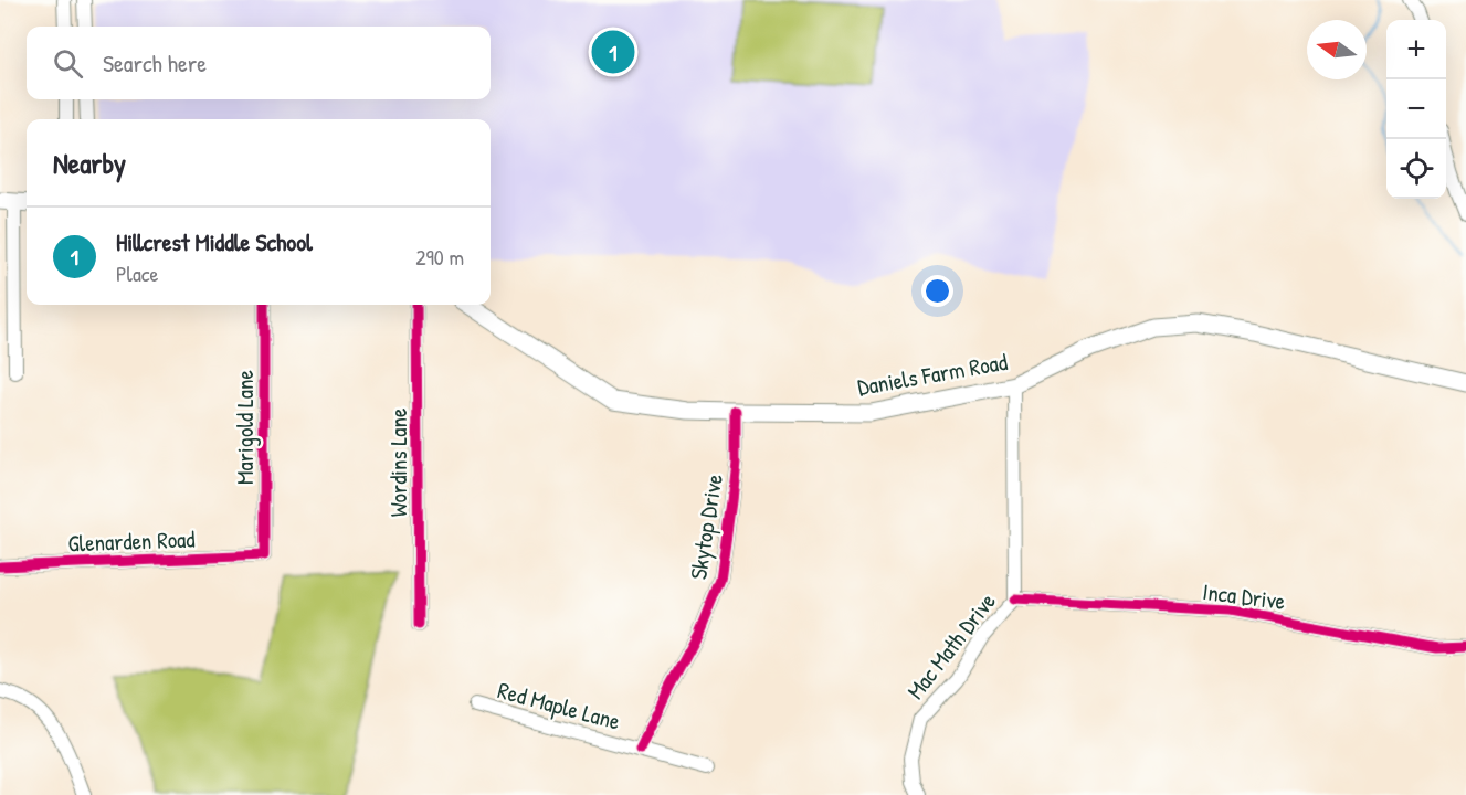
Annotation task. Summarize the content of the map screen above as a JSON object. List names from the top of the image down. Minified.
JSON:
{"streets":{"main road":["Daniels Farm Road"],"street":["Marigold Lane","Wordins Lane","Skytop Drive","Glenarden Road","Inca Drive","Mac Math Drive","Red Maple Lane"]},"crossings":[["Daniels Farm Road","Skytop Drive"],["Marigold Lane","Glenarden Road"],["Skytop Drive","Red Maple Lane"],["Inca Drive","Mac Math Drive"]],"north":"left","page":{"map_buttons":["+","−"],"search":"Search here","pins":"1","heading":"Nearby","list":[{"mark":"1","name":"Hillcrest Middle School","note":"Place","value":"290 m"}]}}
